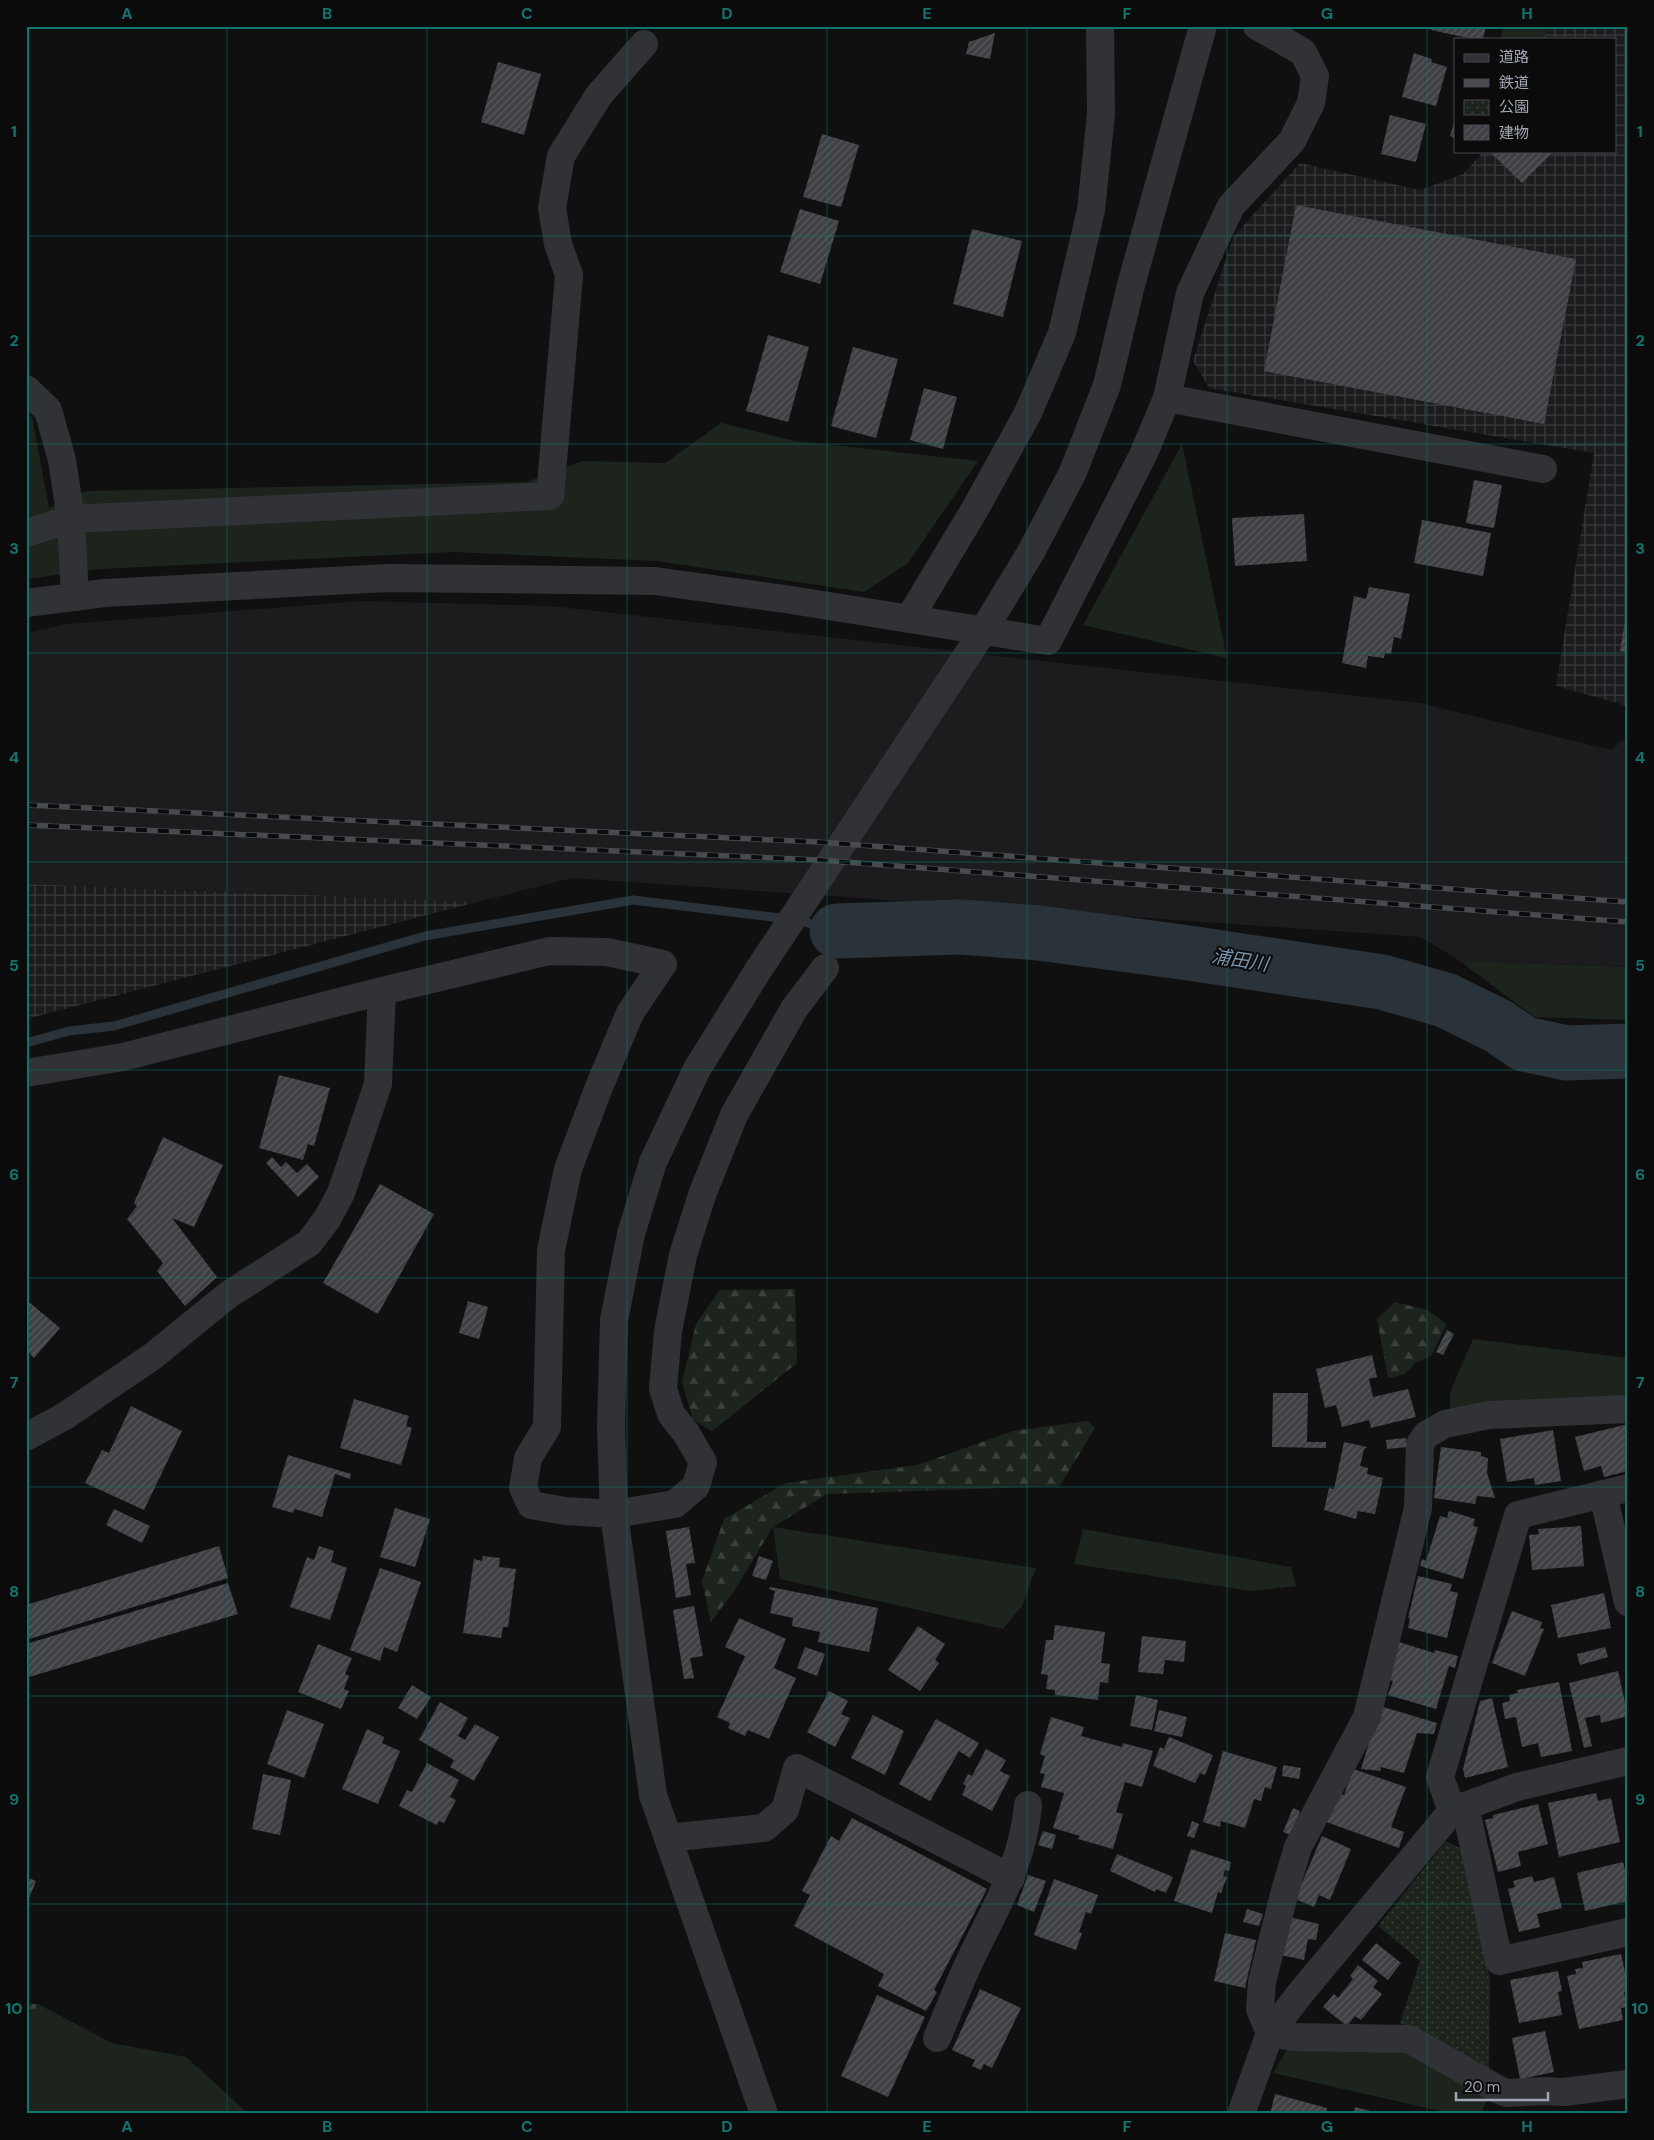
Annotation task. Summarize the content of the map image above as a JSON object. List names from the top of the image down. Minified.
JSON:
{"water":["浦田川"],"legend":["道路","鉄道","公園","建物"],"scale_bar":"20 m","grid":{"columns":["A","B","C","D","E","F","G","H"],"rows":["1","2","3","4","5","6","7","8","9","10"]}}
